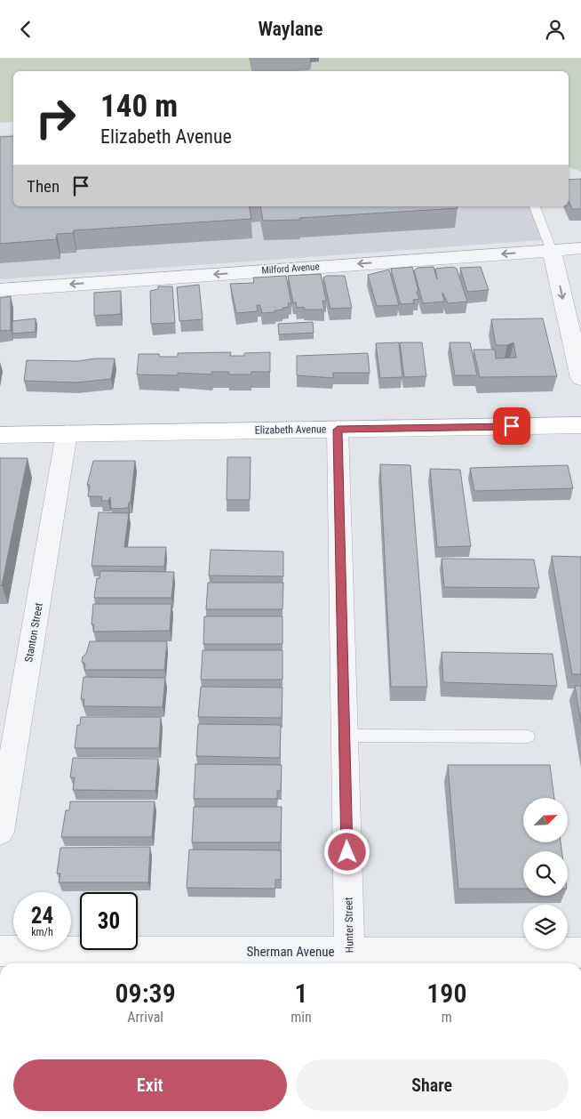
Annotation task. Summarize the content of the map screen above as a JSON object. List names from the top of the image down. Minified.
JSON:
{"streets":{"main road":["Elizabeth Avenue"],"street":["Milford Avenue","Stanton Street","Hunter Street","Sherman Avenue"]},"crossings":[["Elizabeth Avenue","Stanton Street"],["Elizabeth Avenue","Hunter Street"],["Hunter Street","Sherman Avenue"]],"one_way":["Milford Avenue"],"north":"top right","page":{"header":"Waylane","turn":["140 m","Elizabeth Avenue"],"then":"Then","speed":"24 km/h","limit":"30","eta":["09:39","Arrival","1","min","190","m"],"buttons":["Exit","Share"]}}
